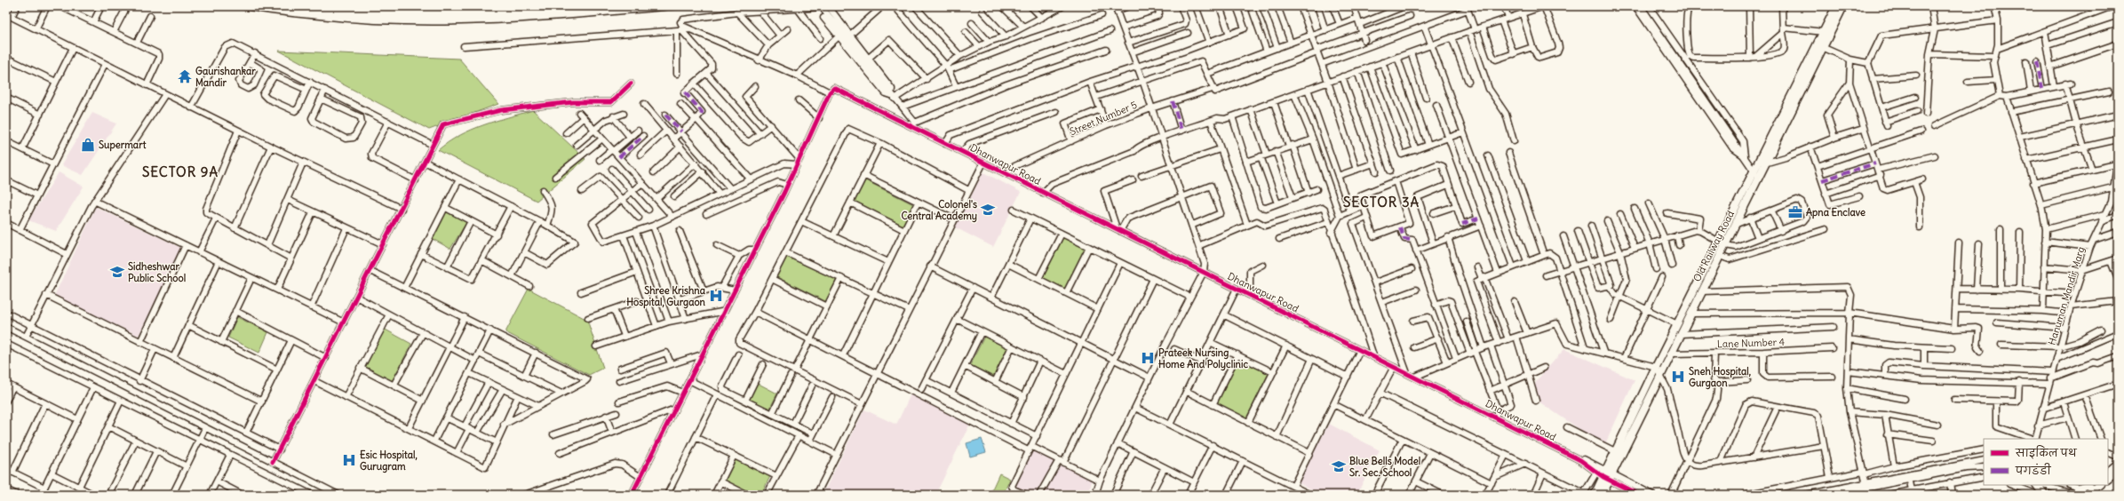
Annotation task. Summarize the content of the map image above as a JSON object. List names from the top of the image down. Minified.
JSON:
{"streets":{"main road":["Old Railway Road"],"street":["Street Number 5","Dhanwapur Road","Hanuman Mandir Marg","Lane Number 4"]},"crossings":[["Street Number 5","Dhanwapur Road"],["Dhanwapur Road","Old Railway Road"],["Old Railway Road","Lane Number 4"]],"districts":["SECTOR 9A","SECTOR 3A"],"places":{"temple":["Gaurishankar Mandir"],"shop":["Supermart"],"school or university":["Colonel's Central Academy","Sidheshwar Public School","Blue Bells Model Sr. Sec. School"],"office":["Apna Enclave"],"hospital":["Shree Krishna Hospital, Gurgaon","Prateek Nursing Home And Polyclinic","Sneh Hospital, Gurgaon","Esic Hospital, Gurugram"]},"legend":["साइकिल पथ","पगडंडी"]}
